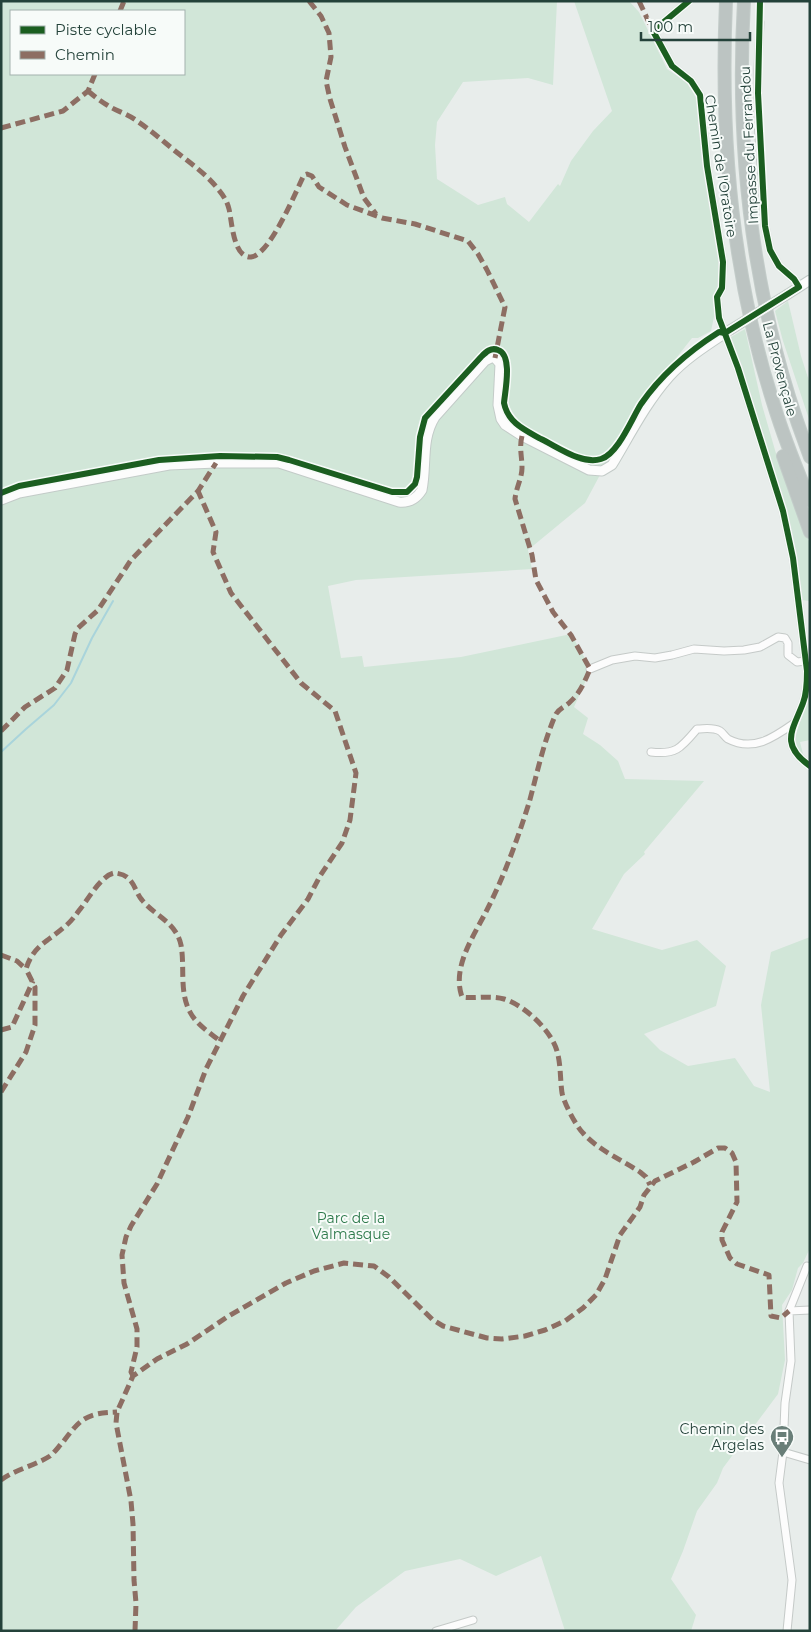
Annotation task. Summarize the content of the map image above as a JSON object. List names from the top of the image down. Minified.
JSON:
{"streets":{"highway":["La Provençale"],"street":["Impasse du Ferrandou","Chemin de l'Oratoire"]},"parks":["Parc de la Valmasque"],"places":{"bus stop":["Chemin des Argelas"]},"legend":["Piste cyclable","Chemin"],"scale_bar":"100 m"}
